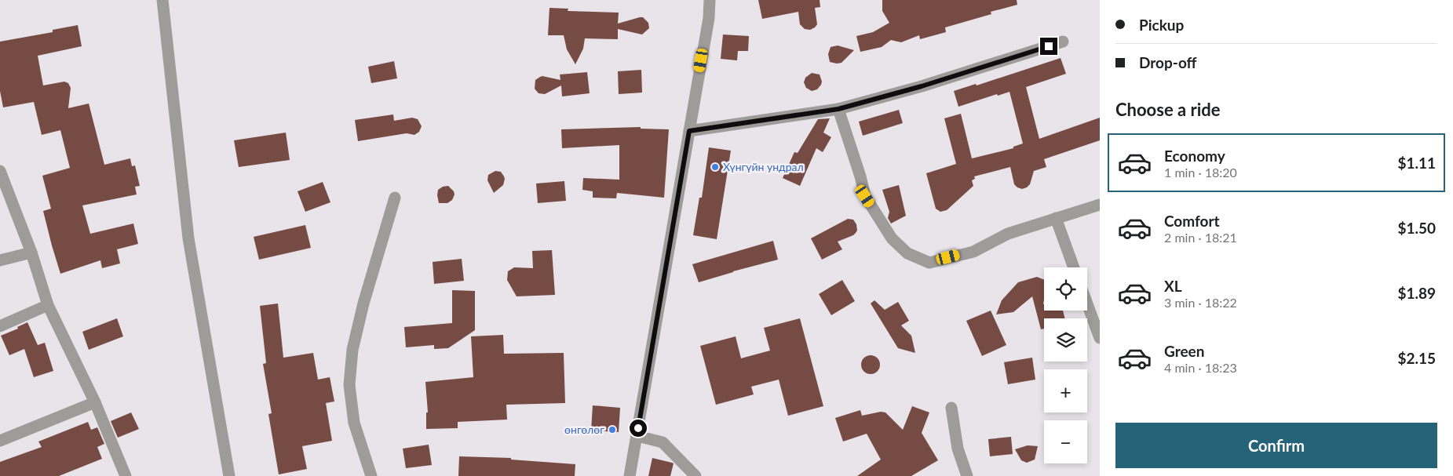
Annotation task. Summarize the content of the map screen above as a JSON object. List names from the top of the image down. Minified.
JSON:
{"places":["Хүнгүйн ундрал","өнгөлөг"],"page":{"banner":["Pickup","Drop-off"],"heading":"Choose a ride","list":[{"name":"Economy","note":"1 min · 18:20","value":"$1.11"},{"name":"Comfort","note":"2 min · 18:21","value":"$1.50"},{"name":"XL","note":"3 min · 18:22","value":"$1.89"},{"name":"Green","note":"4 min · 18:23","value":"$2.15"}],"map_buttons":["+","−"],"buttons":"Confirm"}}
